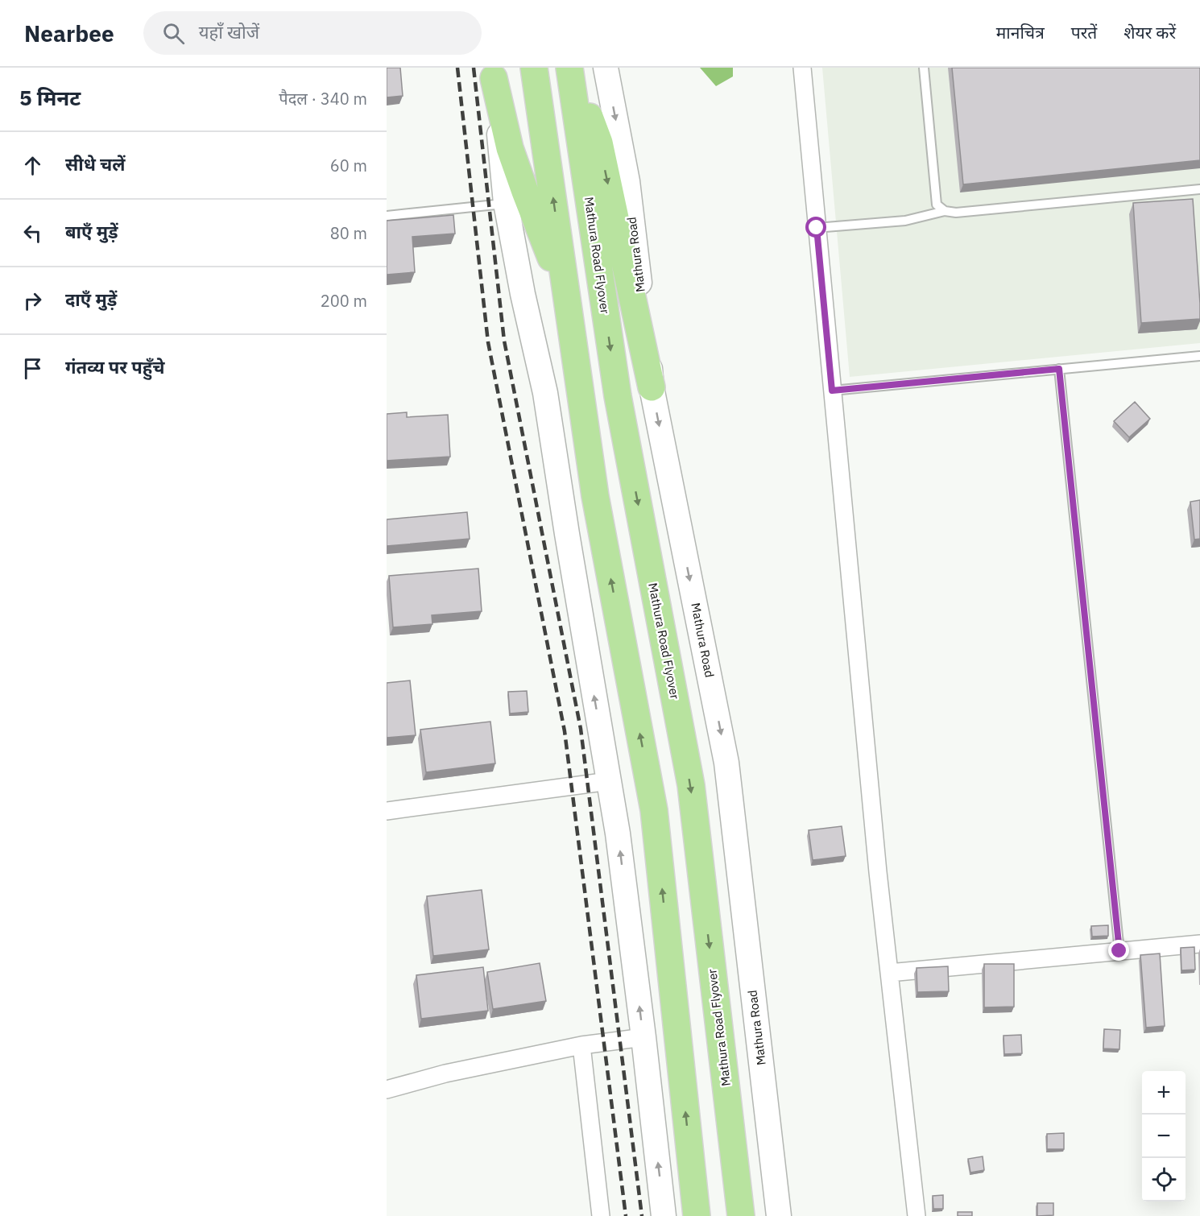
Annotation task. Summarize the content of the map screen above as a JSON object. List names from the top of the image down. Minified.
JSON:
{"streets":{"highway":["Mathura Road Flyover"],"main road":["Mathura Road"]},"page":{"header":"Nearbee","search":"यहाँ खोजें","nav":["मानचित्र","परतें","शेयर करें"],"heading":["5 मिनट","पैदल · 340 m"],"list":[["सीधे चलें","60 m"],["बाएँ मुड़ें","80 m"],["दाएँ मुड़ें","200 m"],"गंतव्य पर पहुँचे"],"map_buttons":["+","−"]}}
